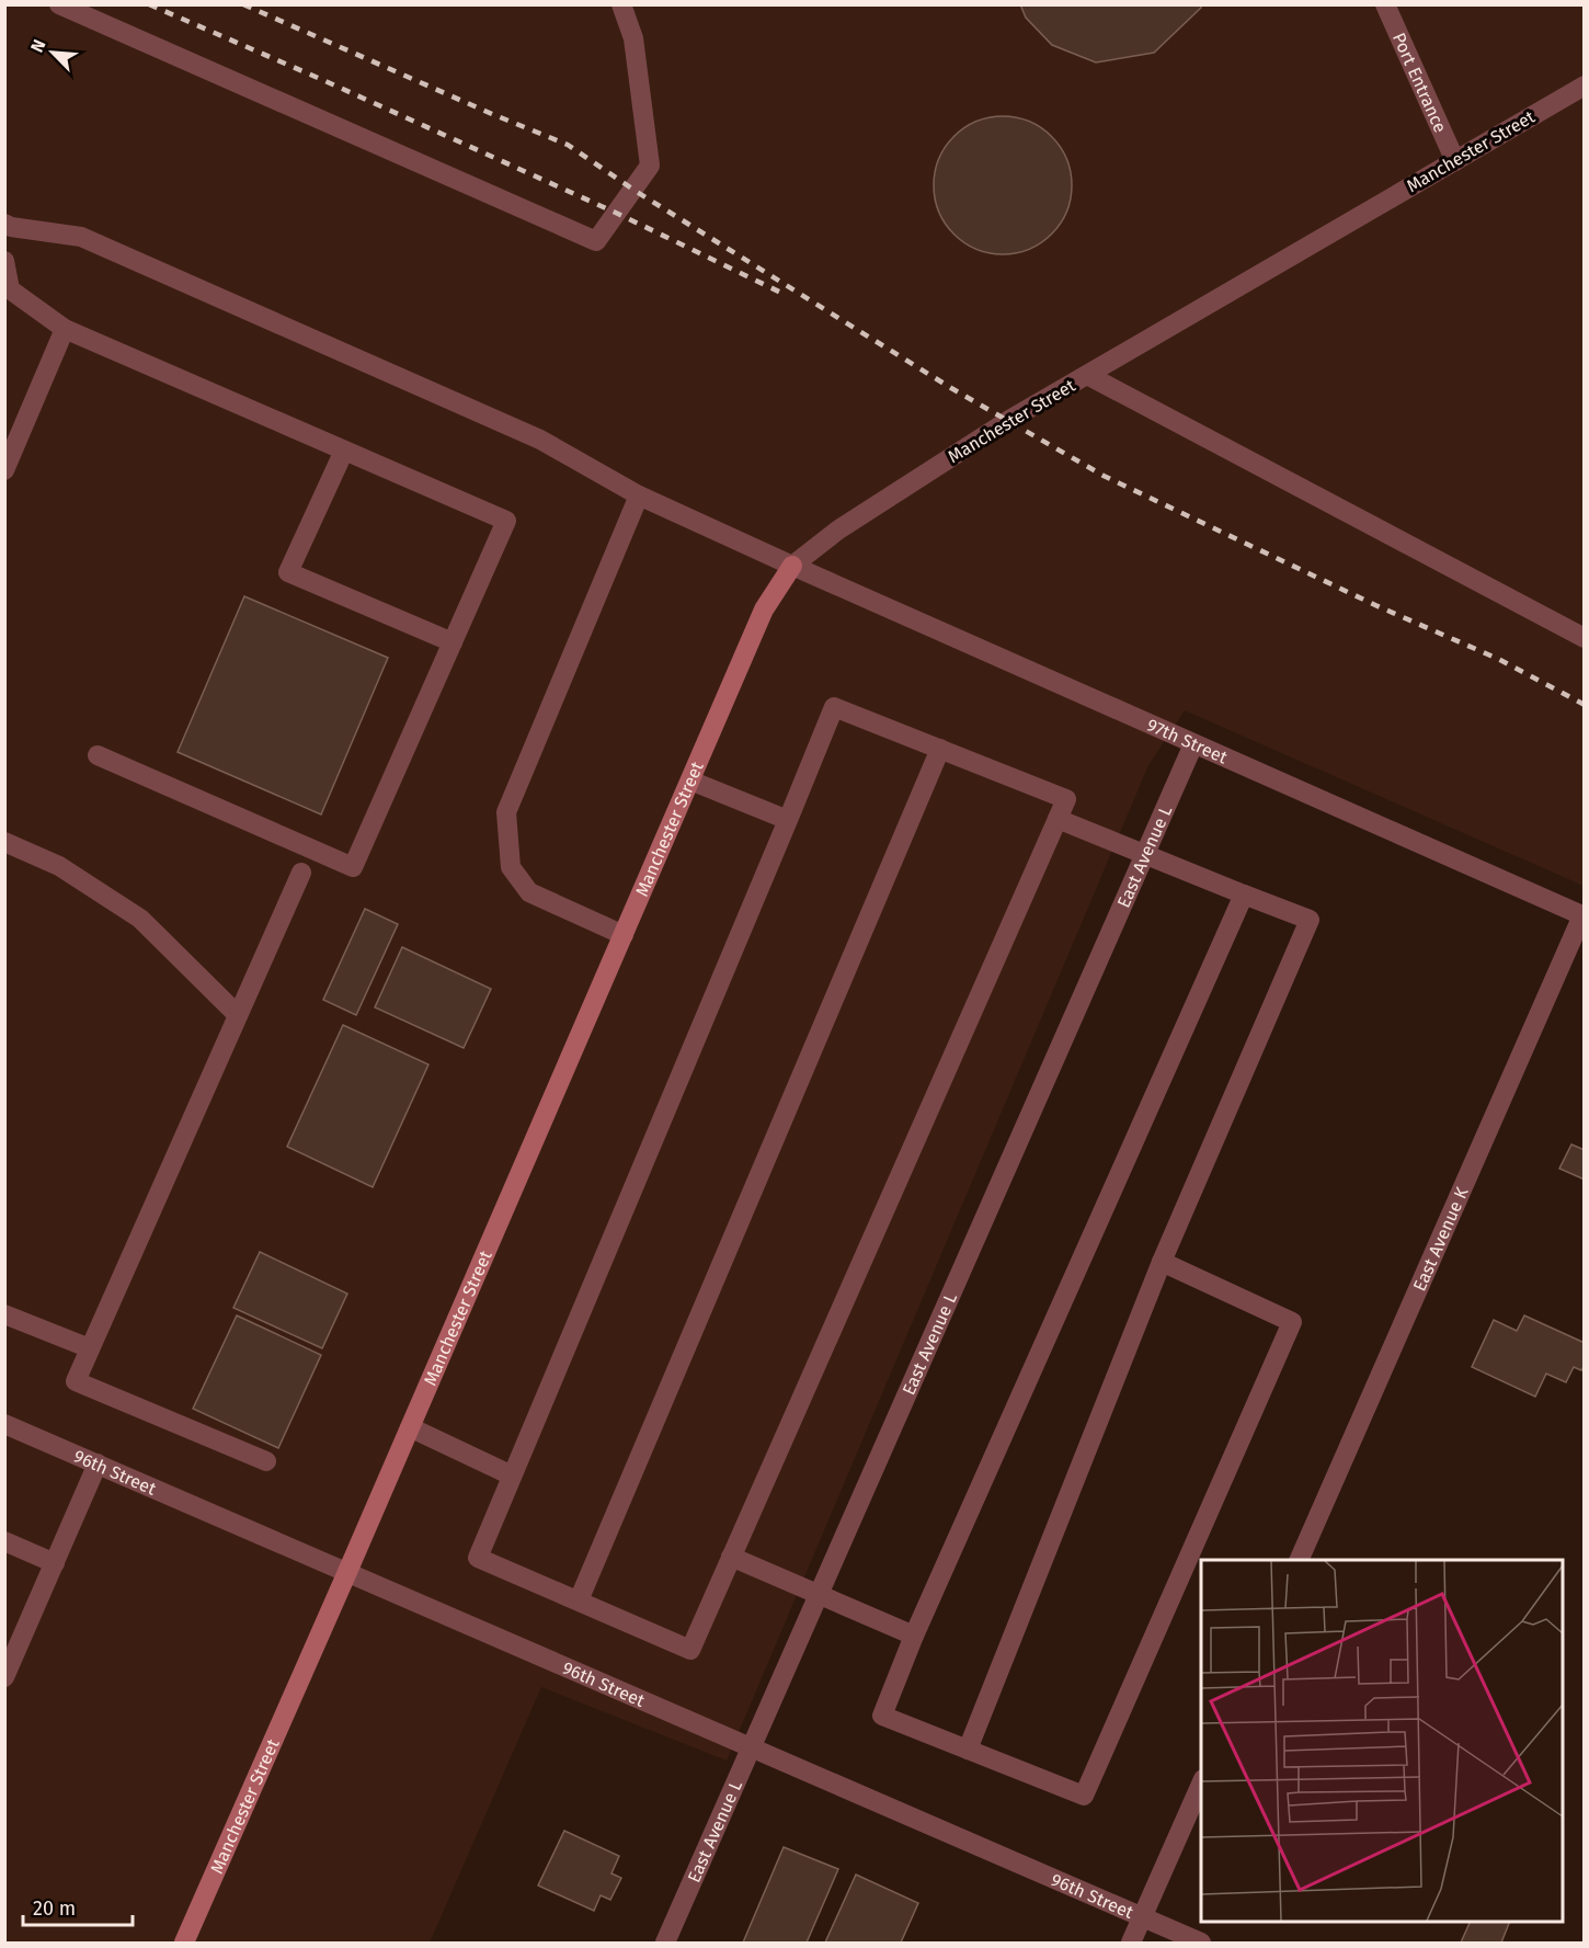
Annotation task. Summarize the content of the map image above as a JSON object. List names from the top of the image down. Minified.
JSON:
{"streets":{"street":["Port Entrance","Manchester Street","97th Street","East Avenue L","East Avenue K","96th Street"]},"crossings":[["Port Entrance","Manchester Street"],["Manchester Street","97th Street"],["Manchester Street","96th Street"],["97th Street","East Avenue L"],["97th Street","East Avenue K"],["East Avenue L","96th Street"]],"scale_bar":"20 m","north":"top left"}
